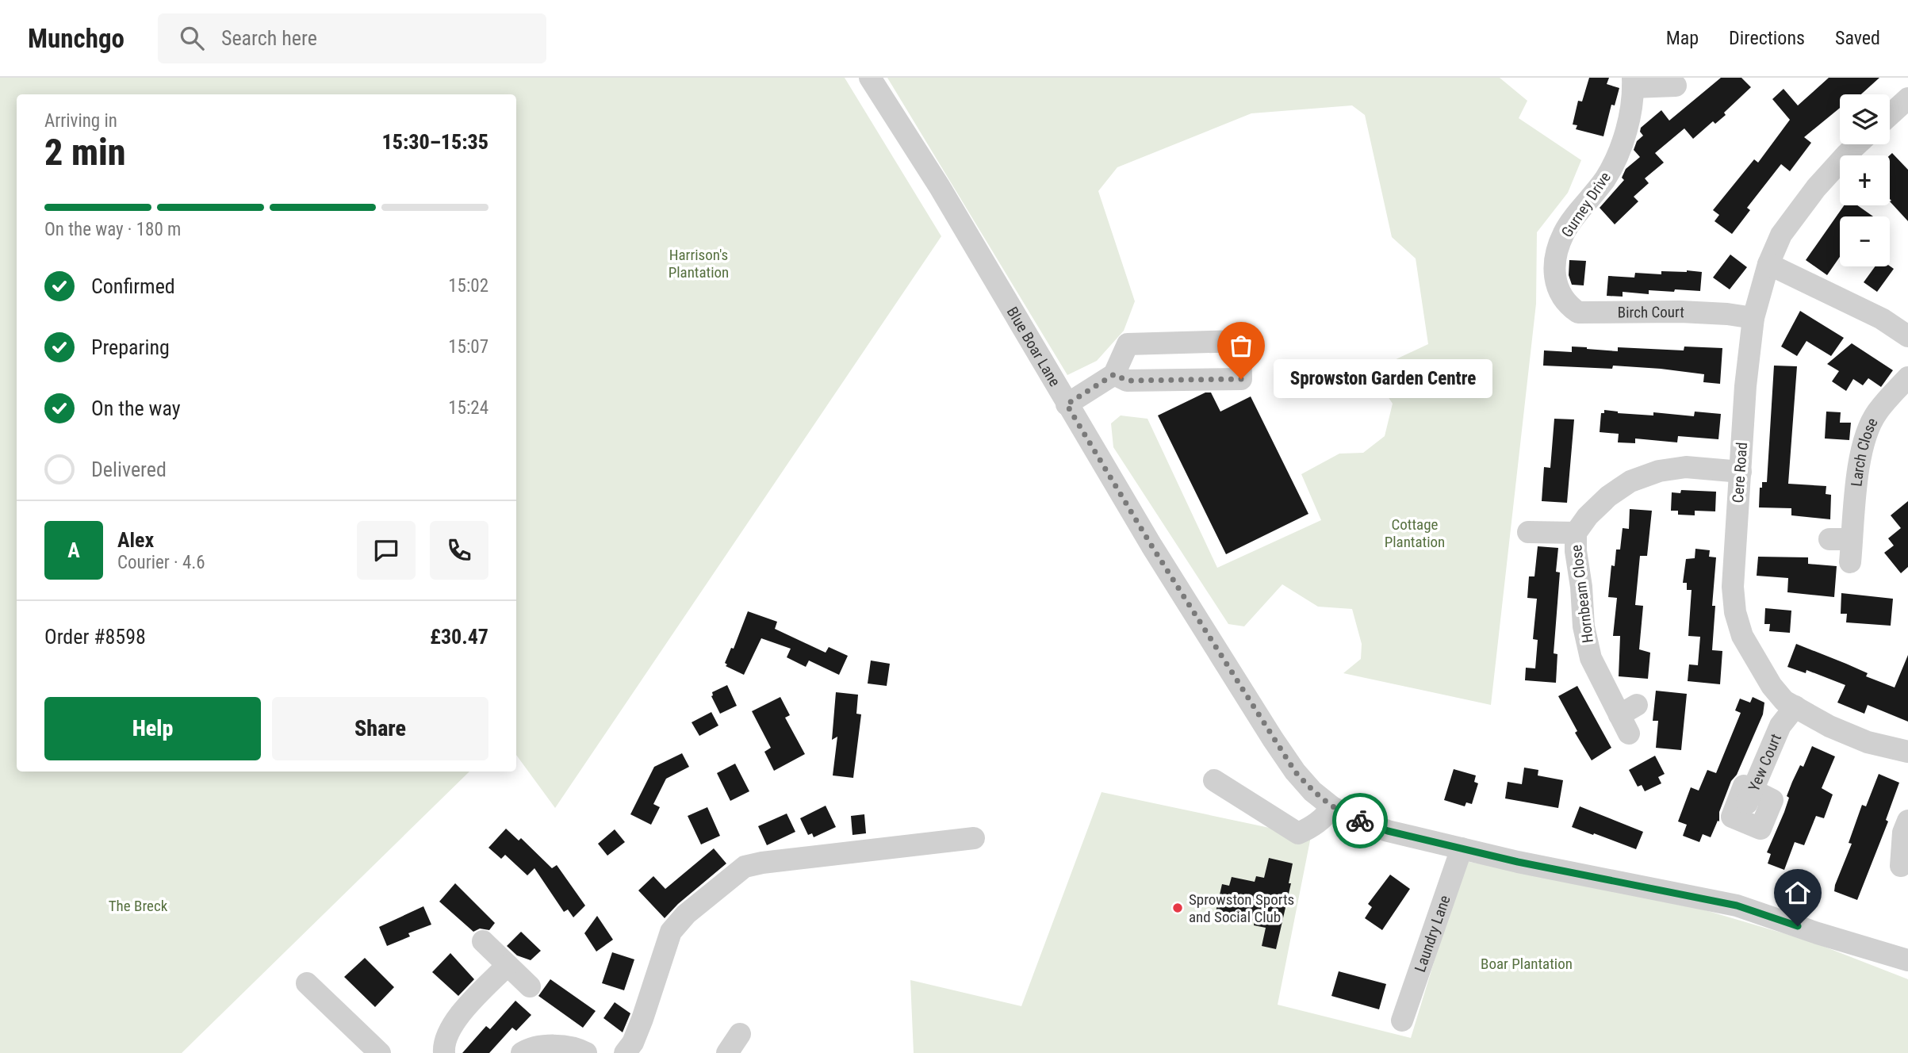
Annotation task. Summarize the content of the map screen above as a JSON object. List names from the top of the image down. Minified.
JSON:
{"streets":{"street":["Gurney Drive","Birch Court","Blue Boar Lane","Larch Close","Cere Road","Hornbeam Close","Yew Court","Laundry Lane"]},"crossings":[["Gurney Drive","Birch Court"],["Birch Court","Cere Road"],["Blue Boar Lane","Laundry Lane"],["Cere Road","Hornbeam Close"],["Cere Road","Yew Court"]],"parks":["Harrison's Plantation","Cottage Plantation","The Breck","Boar Plantation"],"places":["Sprowston Garden Centre","Sprowston Sports and Social Club"],"page":{"header":"Munchgo","search":"Search here","nav":["Map","Directions","Saved"],"map_buttons":["+","−"],"heading":["2 min","Arriving in","15:30–15:35"],"panel":["Alex","Courier · 4.6","Order #8598","£30.47"],"bar":"On the way · 180 m","list":[["Confirmed","15:02"],["Preparing","15:07"],["On the way","15:24"],"Delivered"],"bubble":"Sprowston Garden Centre","round":"A","buttons":["Help","Share"]}}
